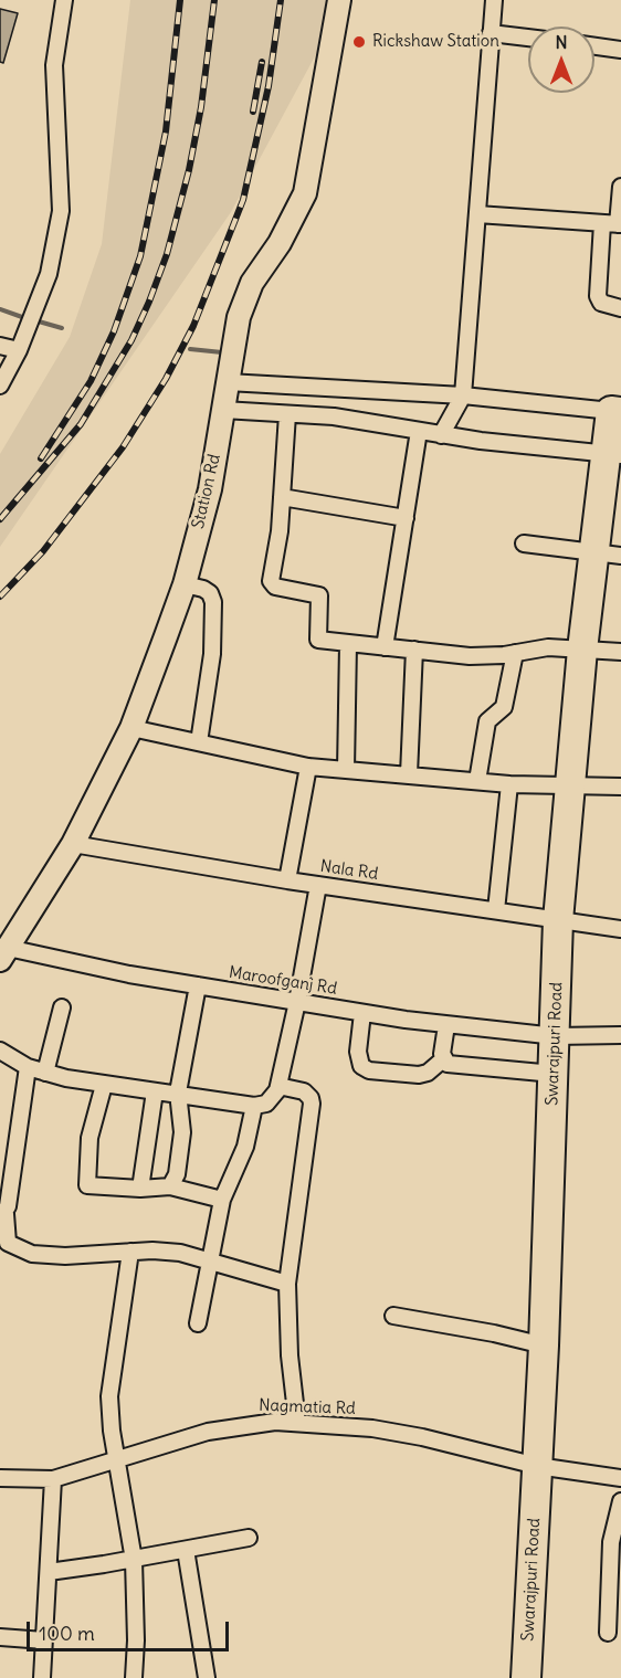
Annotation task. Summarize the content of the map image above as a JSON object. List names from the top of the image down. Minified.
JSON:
{"streets":{"highway":["Swarajpuri Road"],"street":["Station Rd","Nala Rd","Maroofganj Rd","Nagmatia Rd"]},"crossings":[["Station Rd","Nala Rd"],["Station Rd","Maroofganj Rd"],["Nala Rd","Swarajpuri Road"],["Maroofganj Rd","Swarajpuri Road"],["Swarajpuri Road","Nagmatia Rd"]],"places":["Rickshaw Station"],"scale_bar":"100 m","north":"top"}
